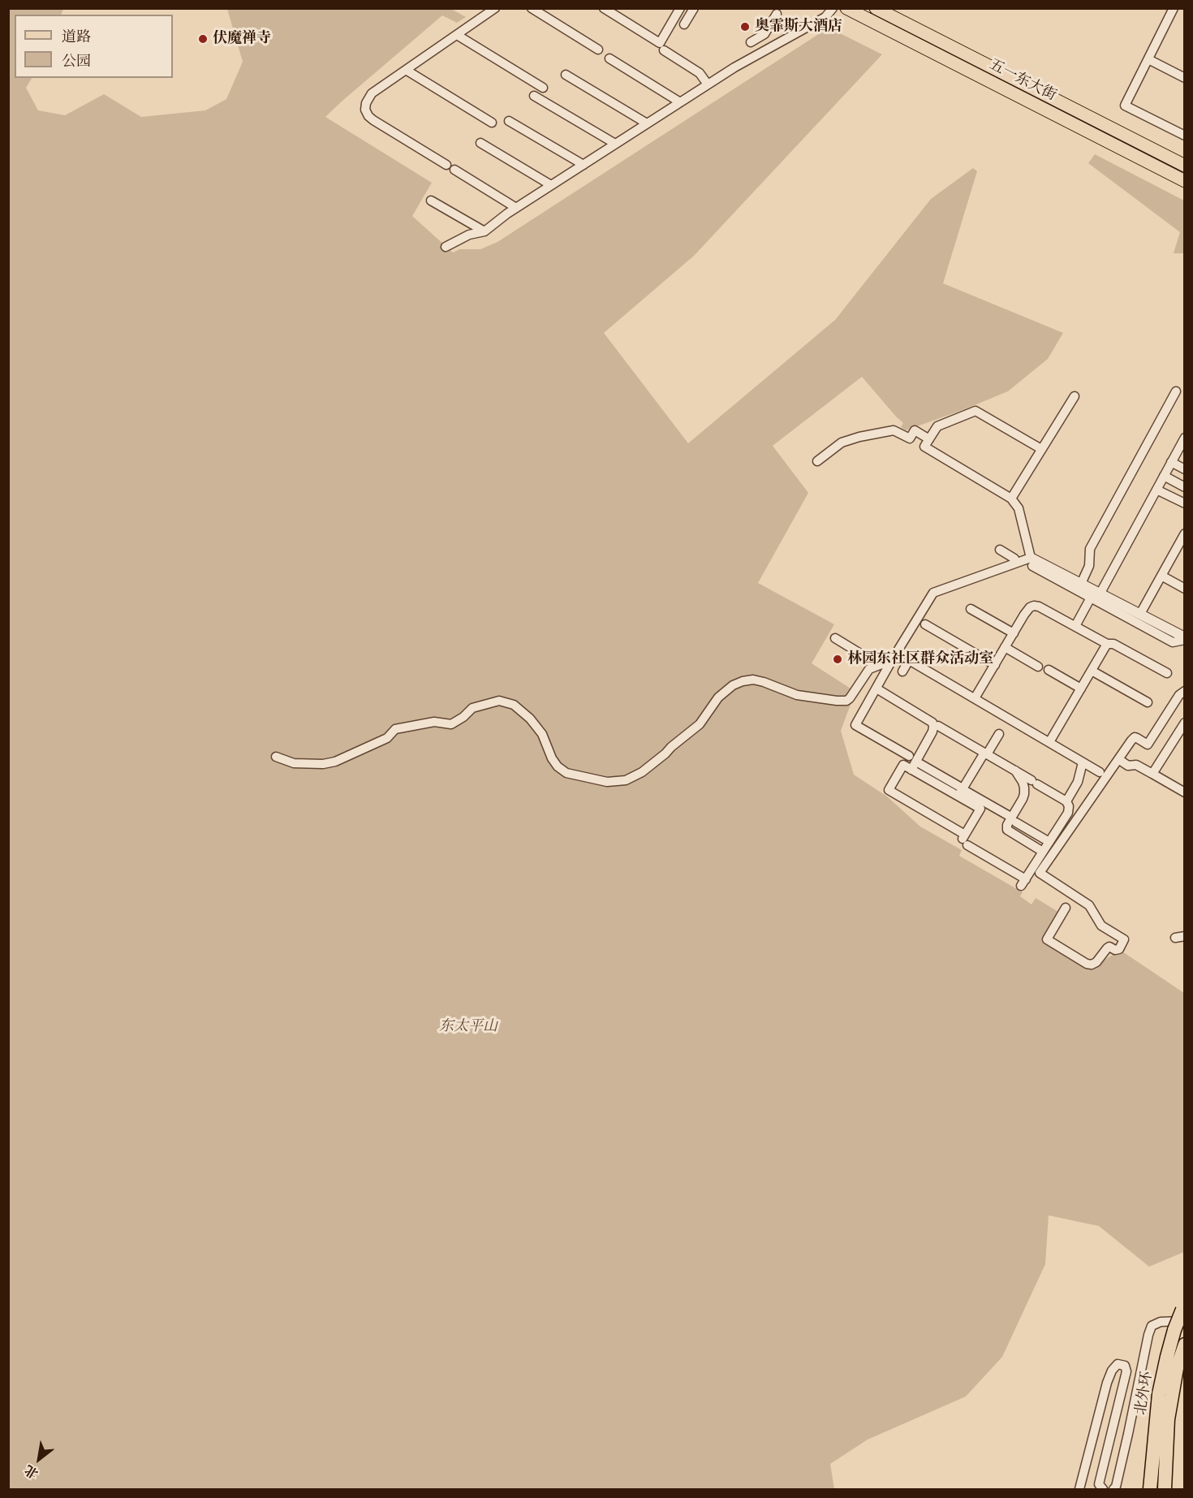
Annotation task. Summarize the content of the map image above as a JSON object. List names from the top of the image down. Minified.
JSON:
{"streets":{"highway":["北外环"],"main road":["五一东大街"]},"parks":["东太平山"],"places":["奥霏斯大酒店","伏魔禅寺","林园东社区群众活动室"],"legend":["道路","公园"],"north":"bottom left"}
